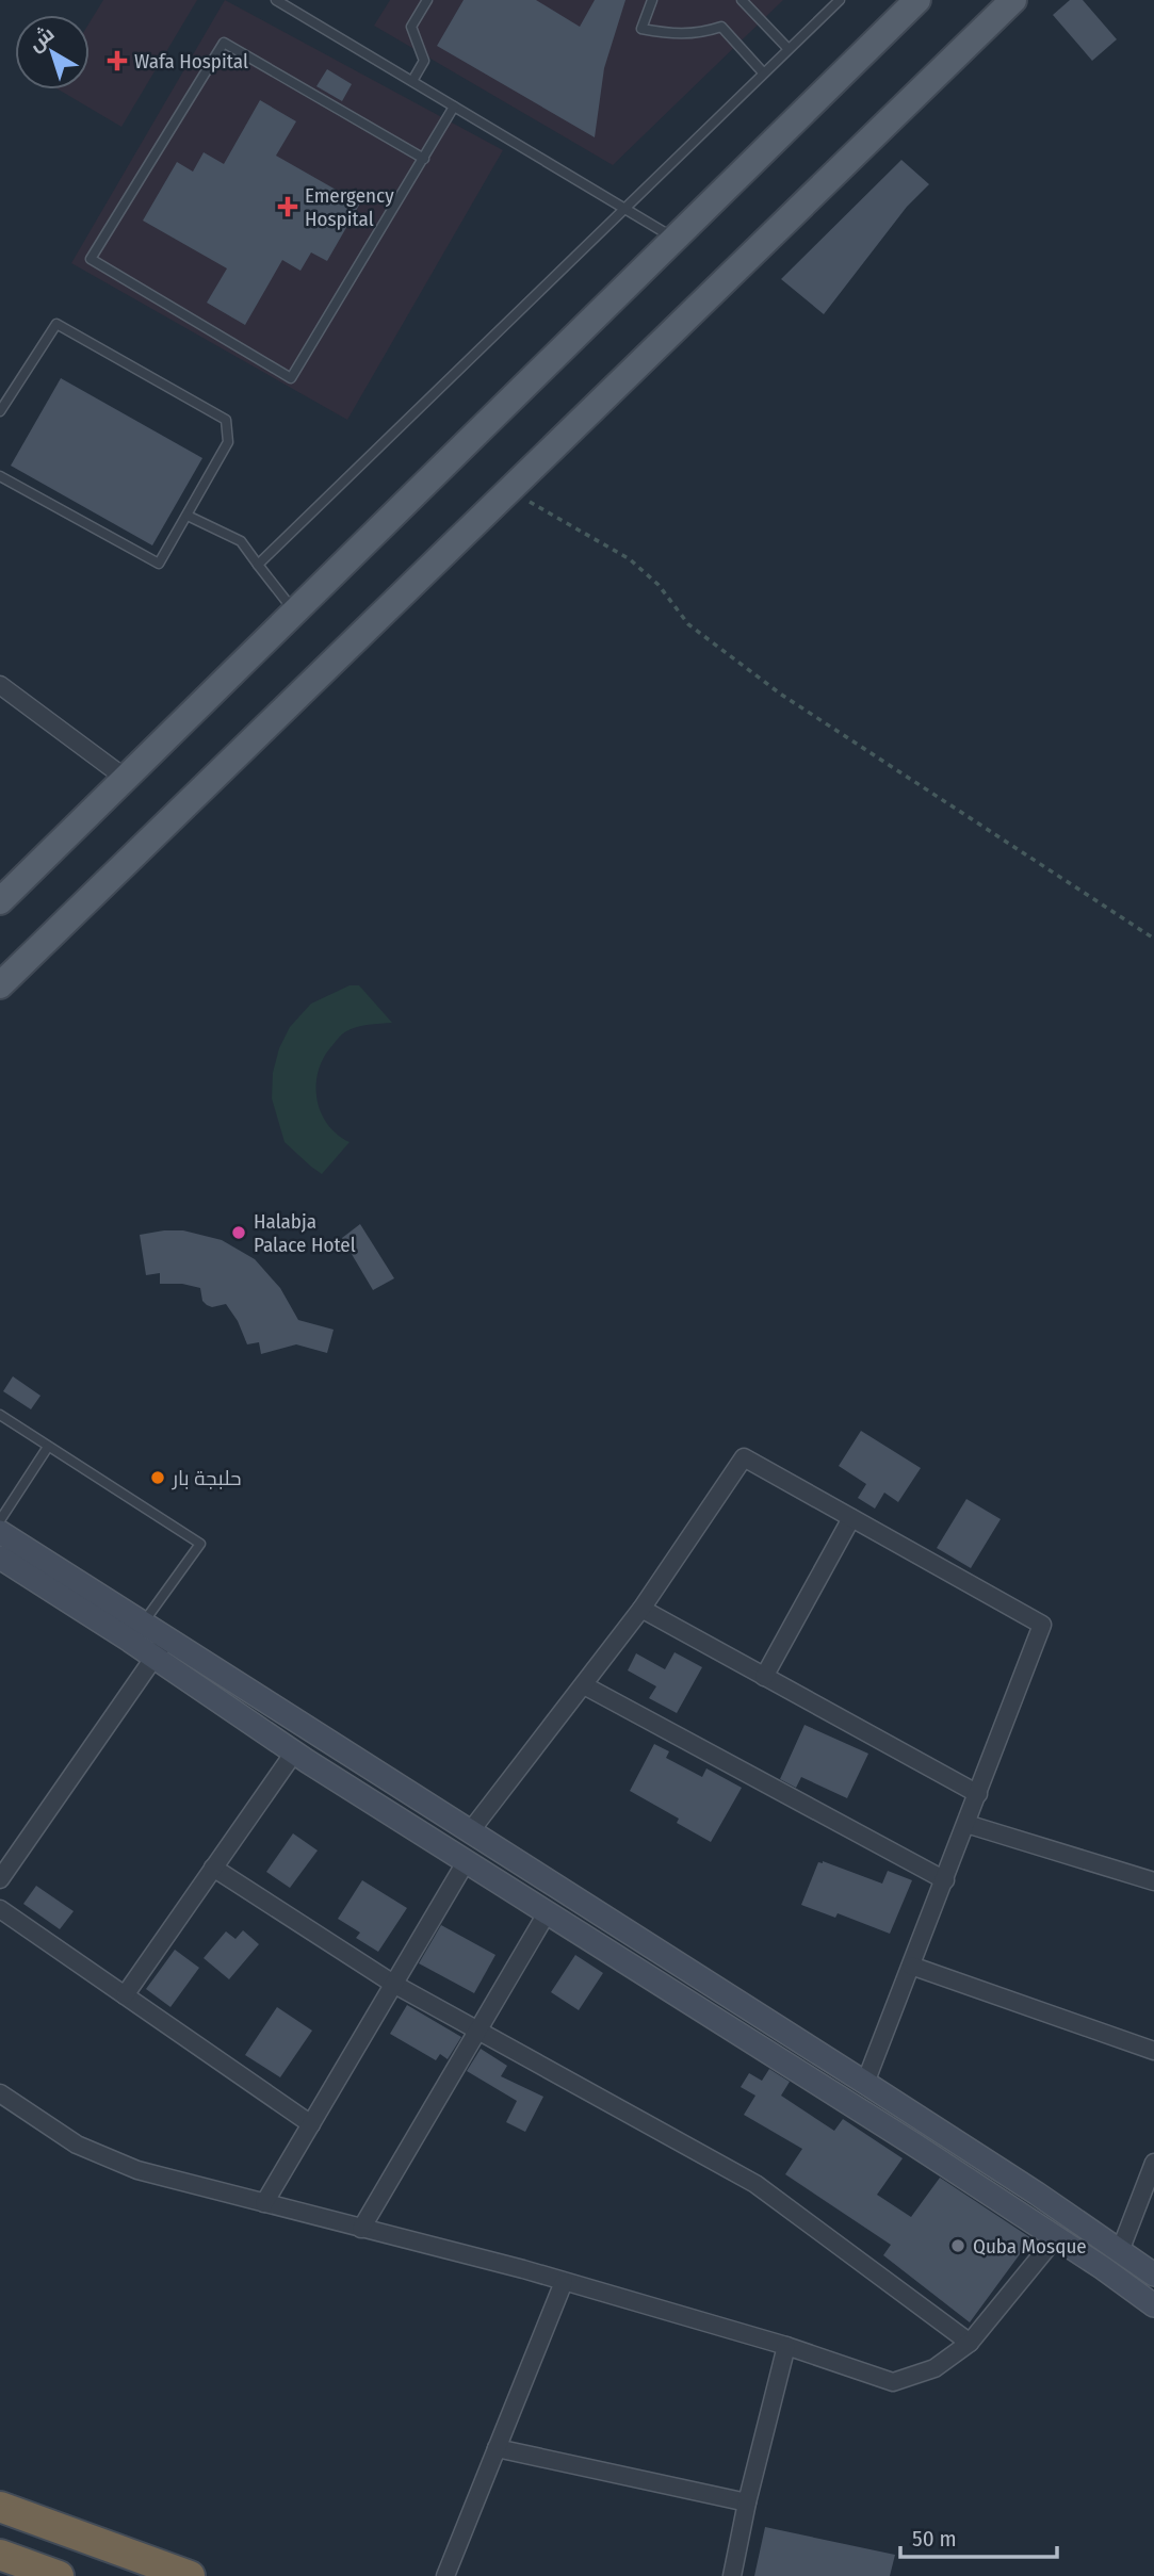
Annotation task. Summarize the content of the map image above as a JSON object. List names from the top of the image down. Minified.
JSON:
{"places":{"health":["Wafa Hospital","Emergency Hospital"],"other":["Halabja Palace Hotel","حلبجة بار","Quba Mosque"]},"scale_bar":"50 m","north":"top left"}
